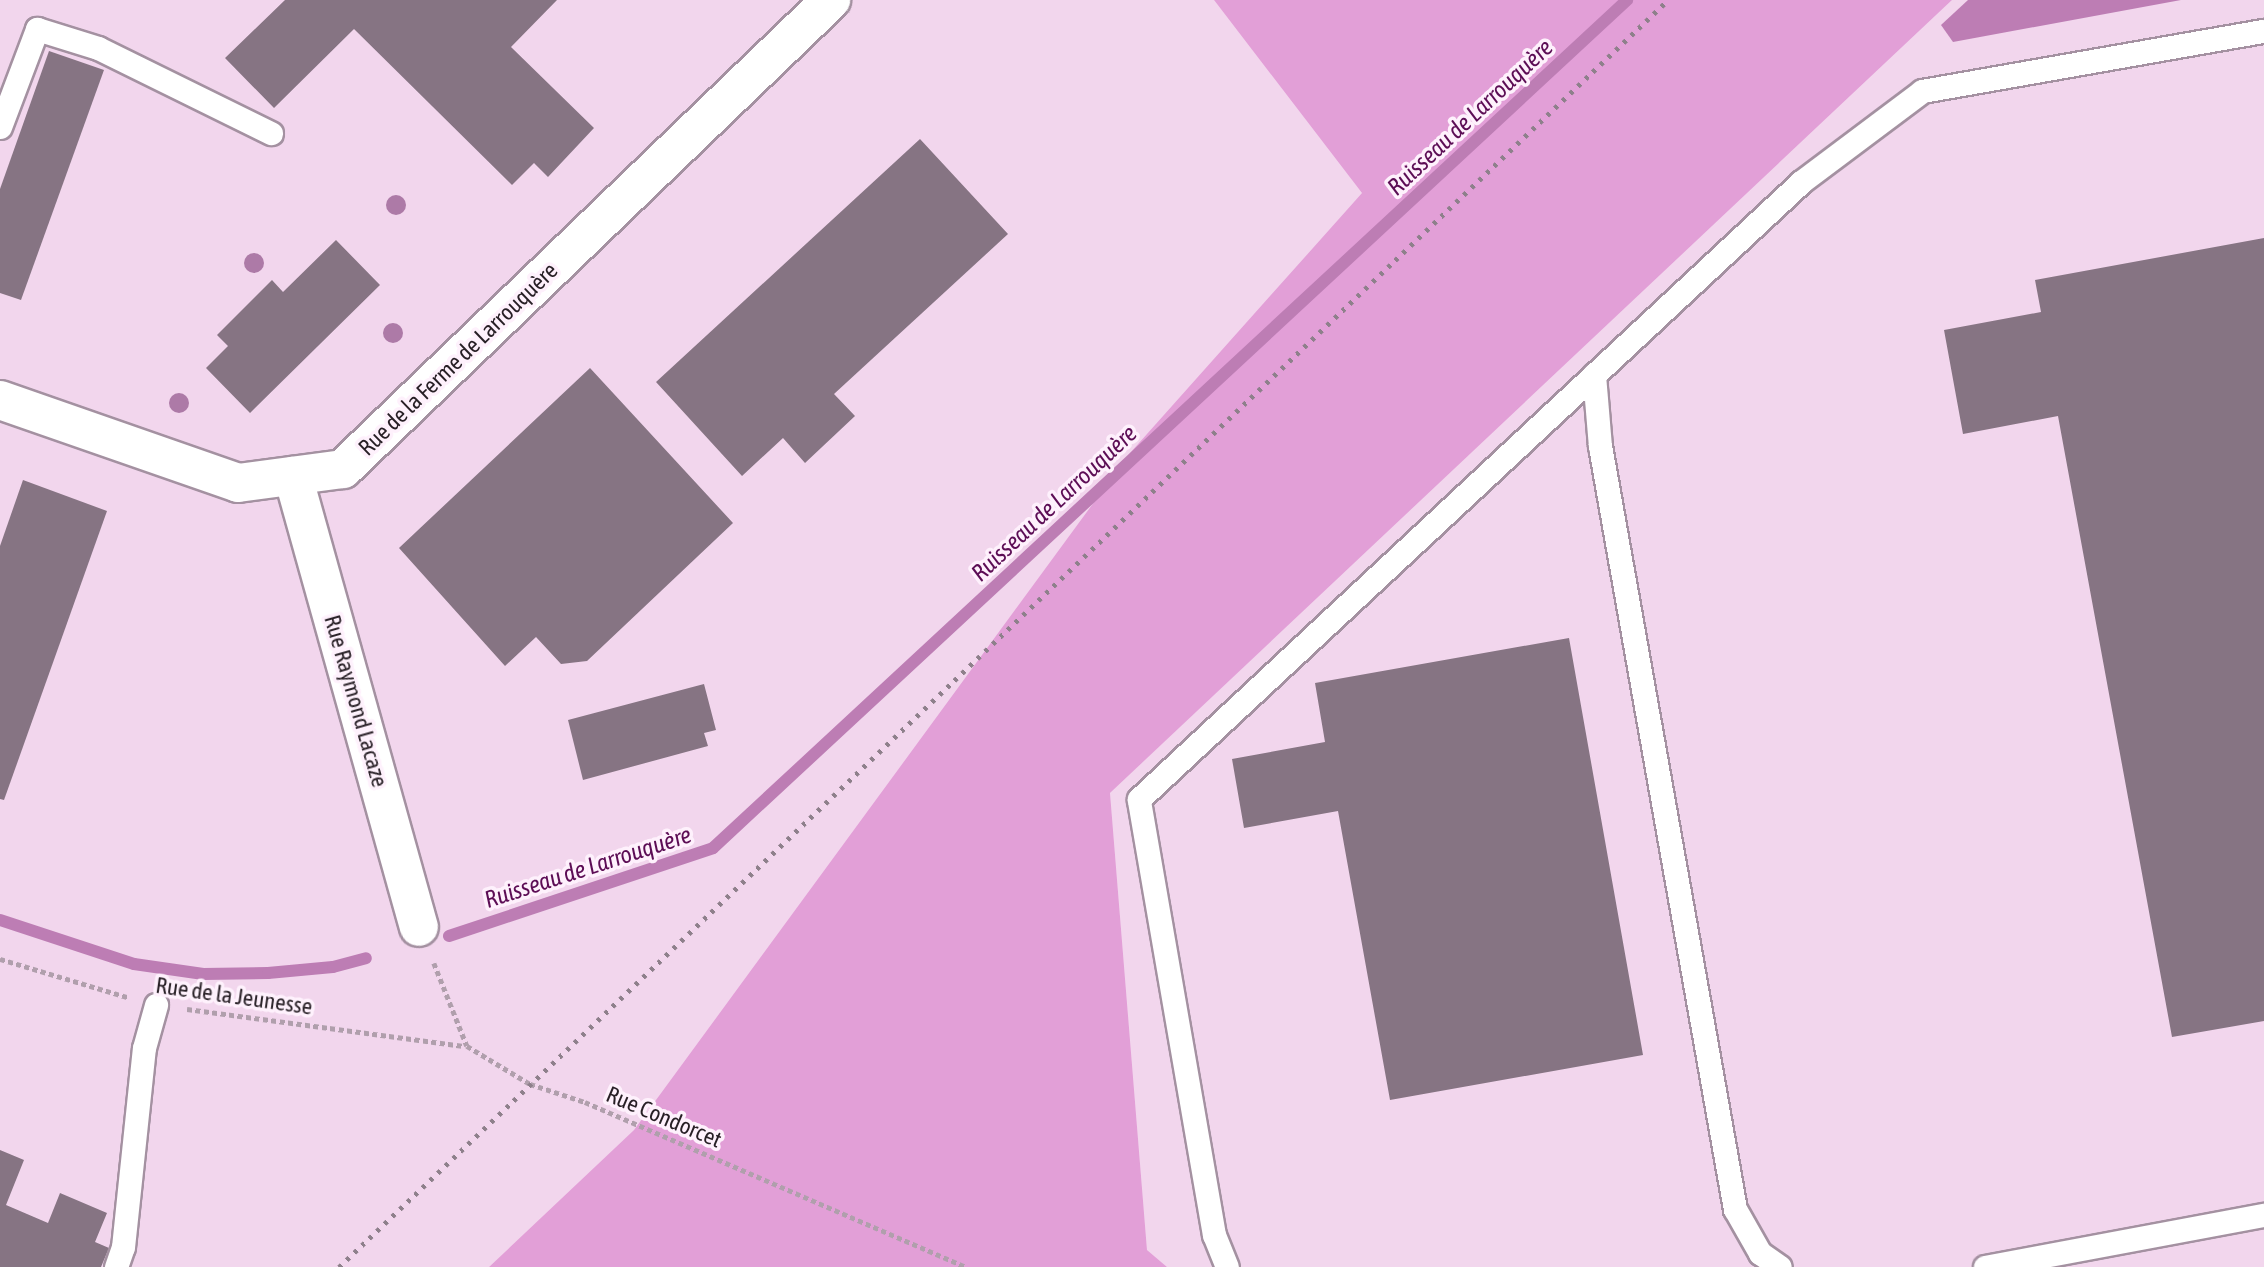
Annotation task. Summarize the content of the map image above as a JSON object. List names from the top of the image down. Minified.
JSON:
{"streets":{"street":["Rue de la Ferme de Larrouquère","Rue Raymond Lacaze"],"path":["Rue de la Jeunesse","Rue Condorcet"]},"crossings":[["Rue de la Ferme de Larrouquère","Rue Raymond Lacaze"],["Rue de la Jeunesse","Rue Condorcet"]],"water":["Ruisseau de Larrouquère"]}
